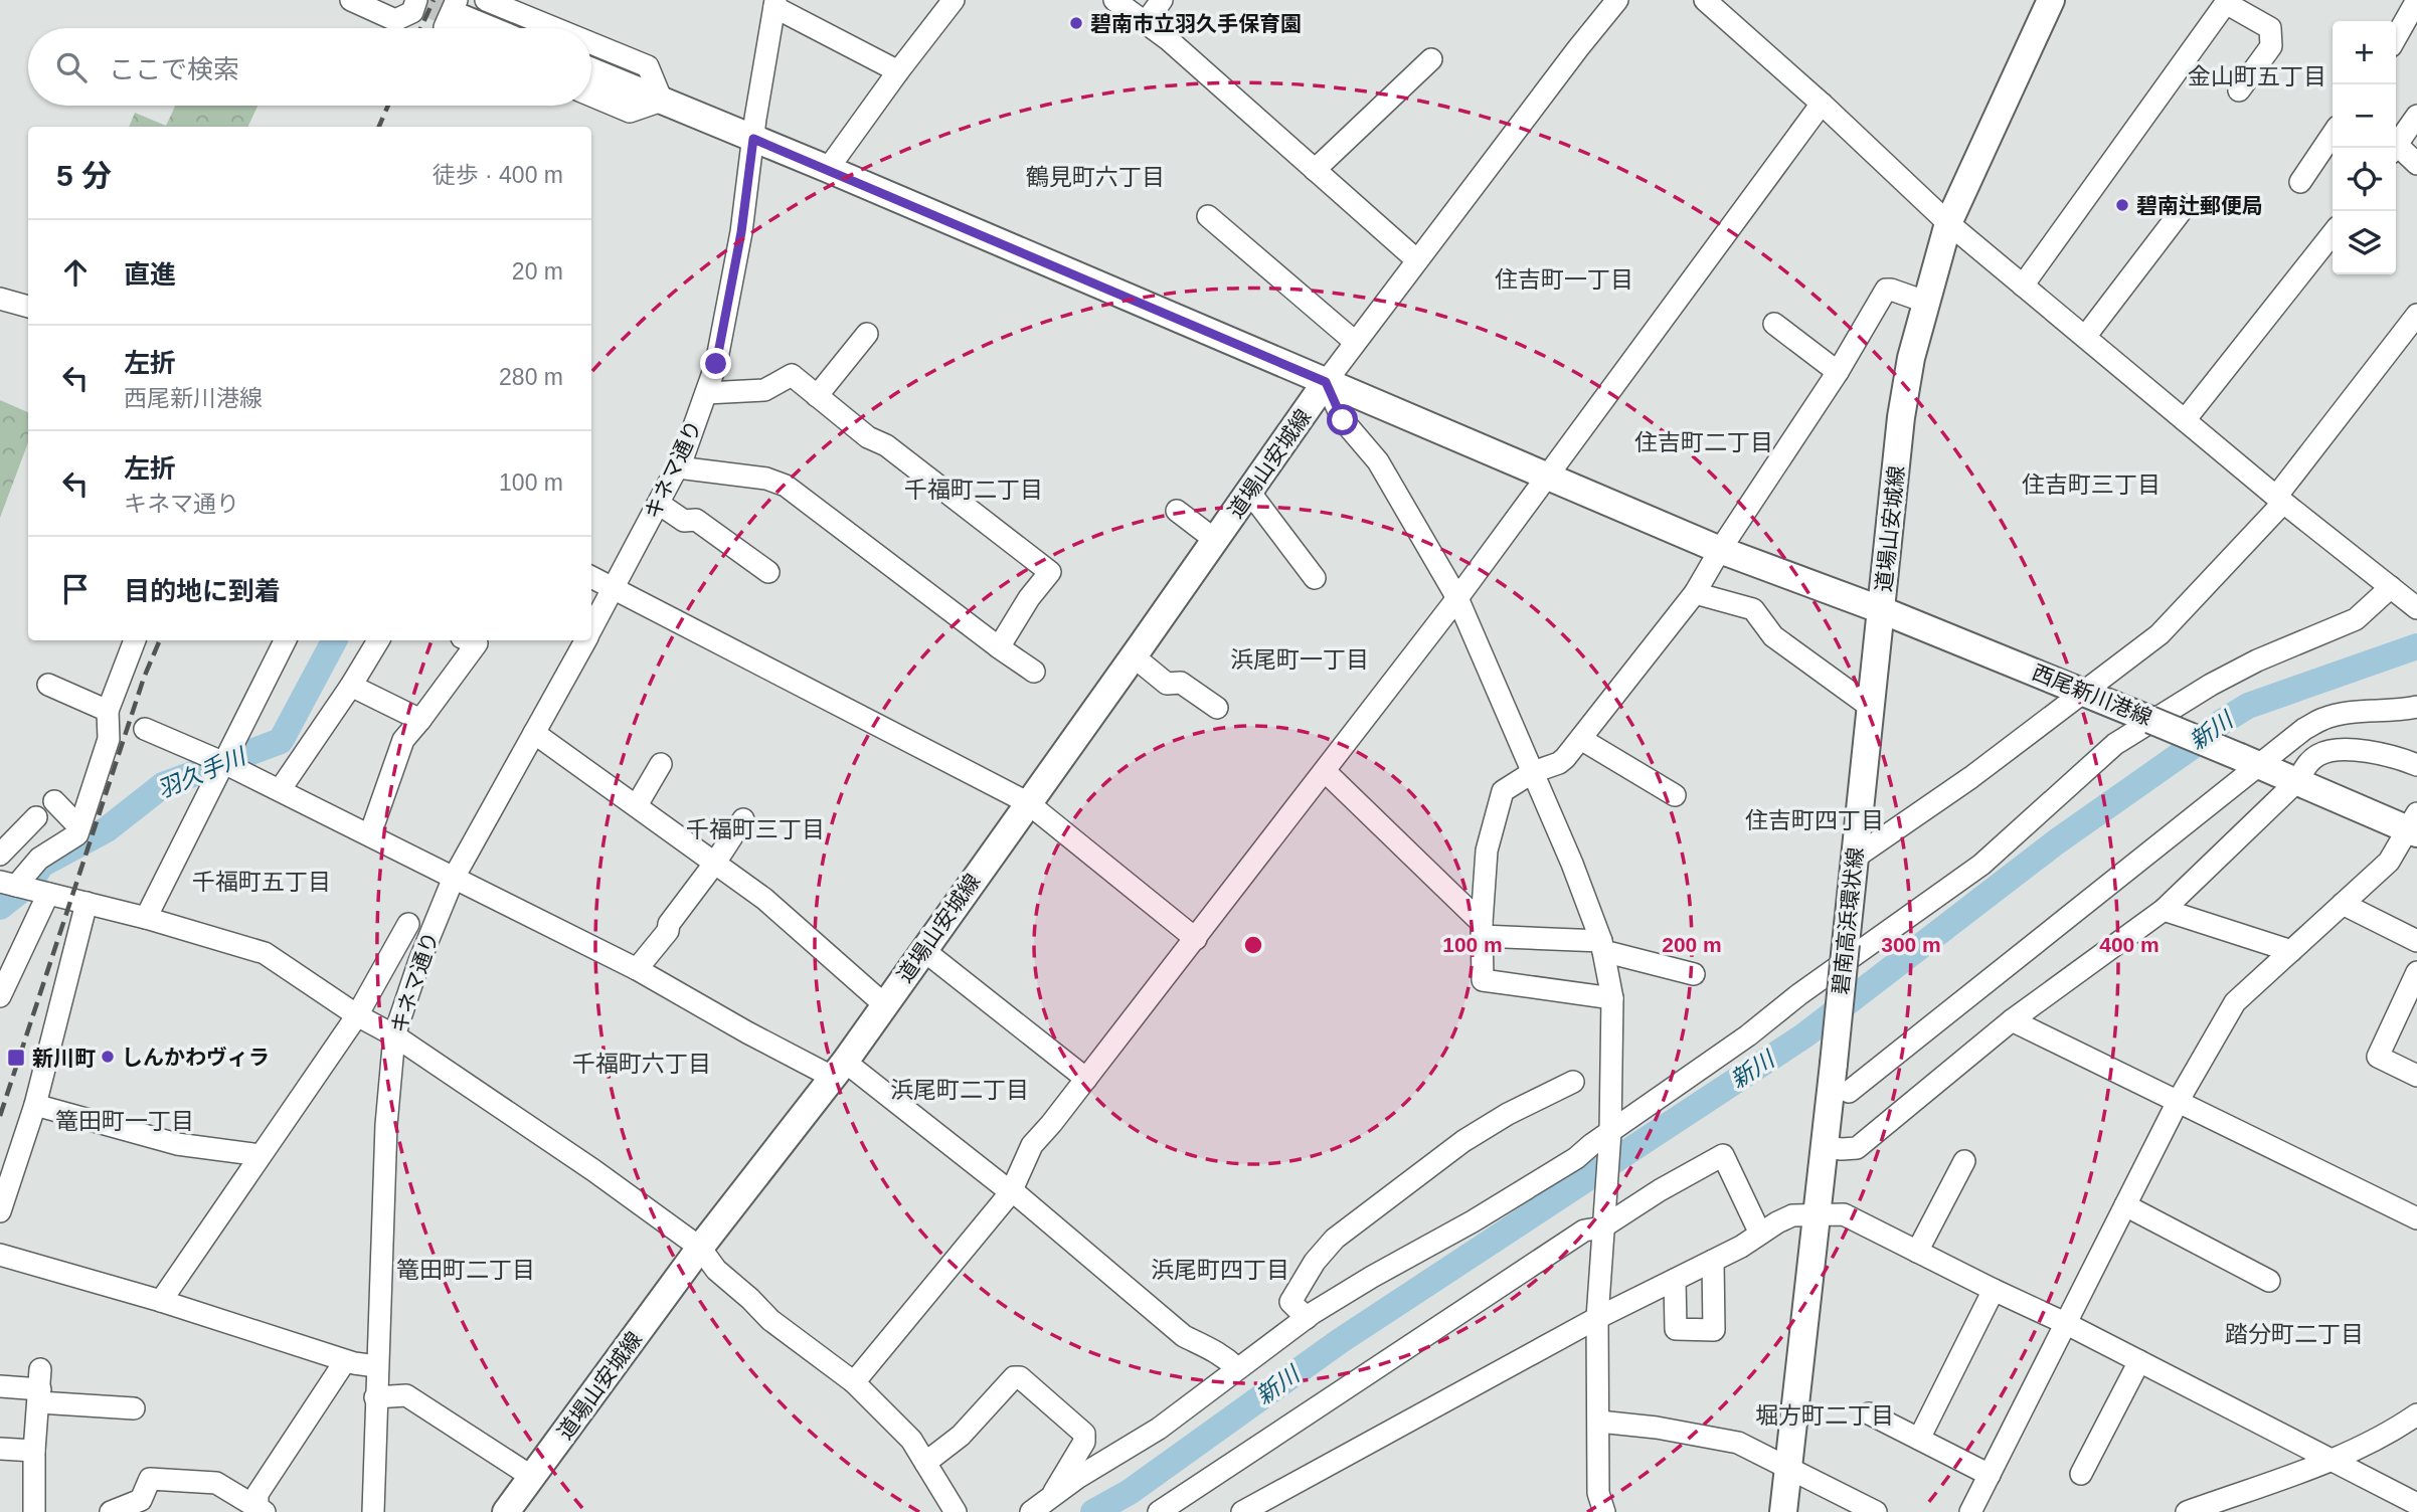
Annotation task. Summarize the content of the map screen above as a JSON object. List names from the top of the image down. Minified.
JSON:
{"streets":{"main road":["道場山安城線","西尾新川港線","碧南高浜環状線"],"street":["キネマ通り"]},"crossings":[["道場山安城線","西尾新川港線"],["道場山安城線","碧南高浜環状線"],["西尾新川港線","碧南高浜環状線"]],"districts":["金山町五丁目","鶴見町六丁目","住吉町一丁目","住吉町二丁目","住吉町三丁目","千福町二丁目","浜尾町一丁目","住吉町四丁目","千福町三丁目","千福町五丁目","千福町六丁目","浜尾町二丁目","篭田町一丁目","篭田町二丁目","浜尾町四丁目","踏分町二丁目","堀方町二丁目"],"water":["新川","羽久手川"],"places":{"other":["碧南市立羽久手保育園","碧南辻郵便局","しんかわヴィラ"],"transit":["新川町"]},"page":{"map_buttons":["+","−"],"search":"ここで検索","heading":["5 分","徒歩 · 400 m"],"list":[["直進","20 m"],["左折","西尾新川港線","280 m"],["左折","キネマ通り","100 m"],"目的地に到着"]},"rings":["100 m","200 m","300 m","400 m"]}
